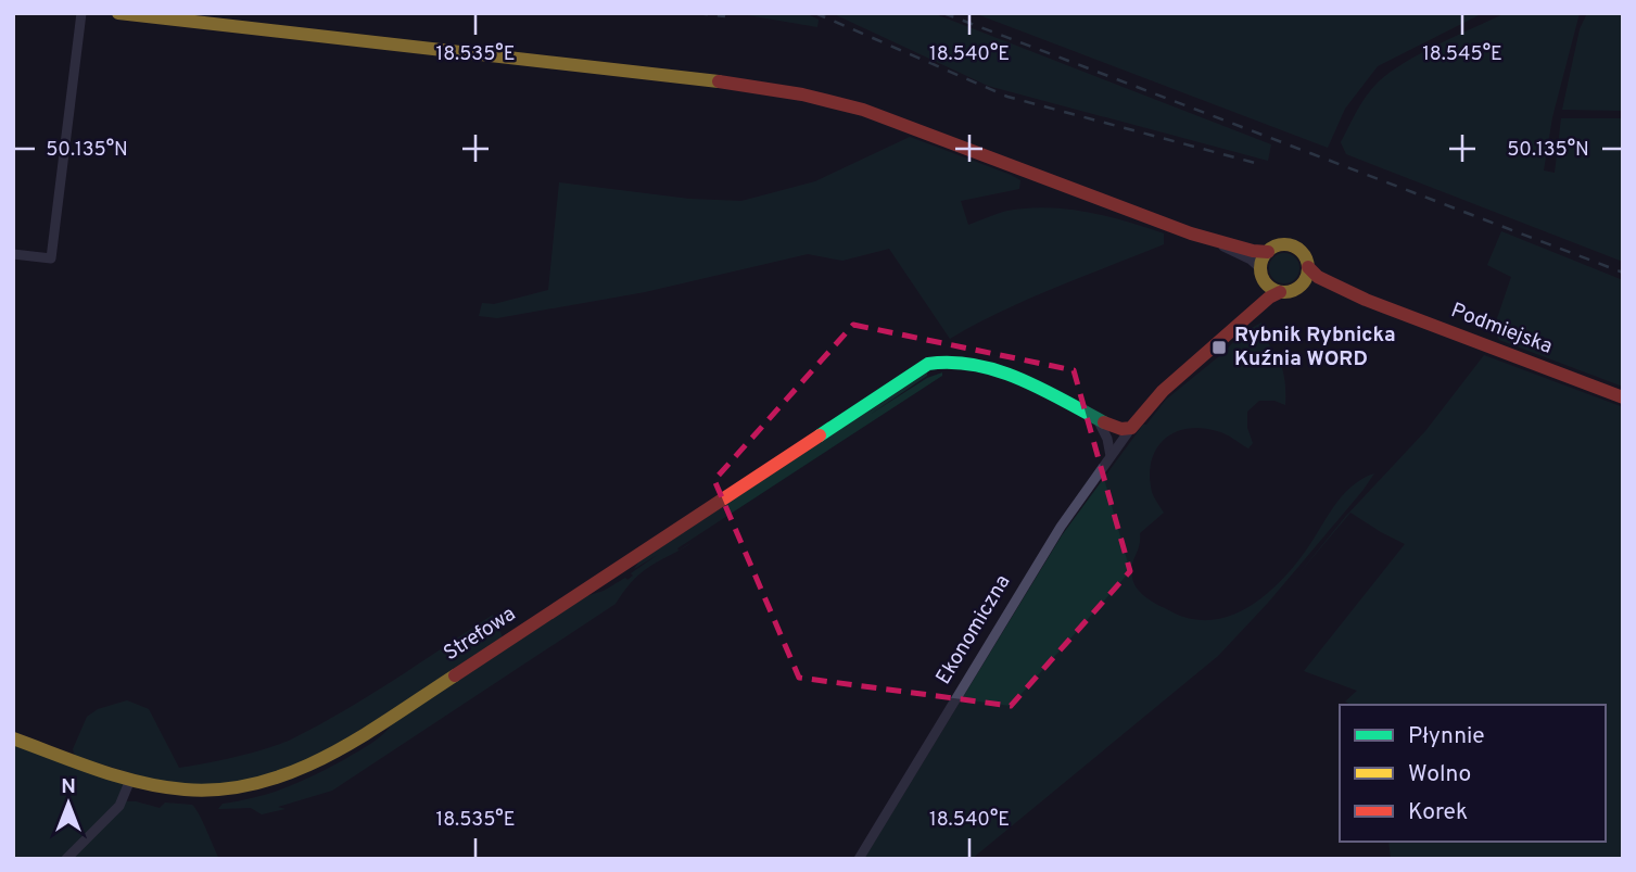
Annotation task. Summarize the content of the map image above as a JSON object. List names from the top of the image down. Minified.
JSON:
{"streets":{"street":["Podmiejska","Ekonomiczna","Strefowa"]},"crossings":[["Podmiejska","Ekonomiczna"]],"places":{"transit":["Rybnik Rybnicka Kuźnia WORD"]},"legend":["Płynnie","Wolno","Korek"],"north":"top","coordinates":["18.535°E","18.540°E","18.545°E","50.135°N"]}
